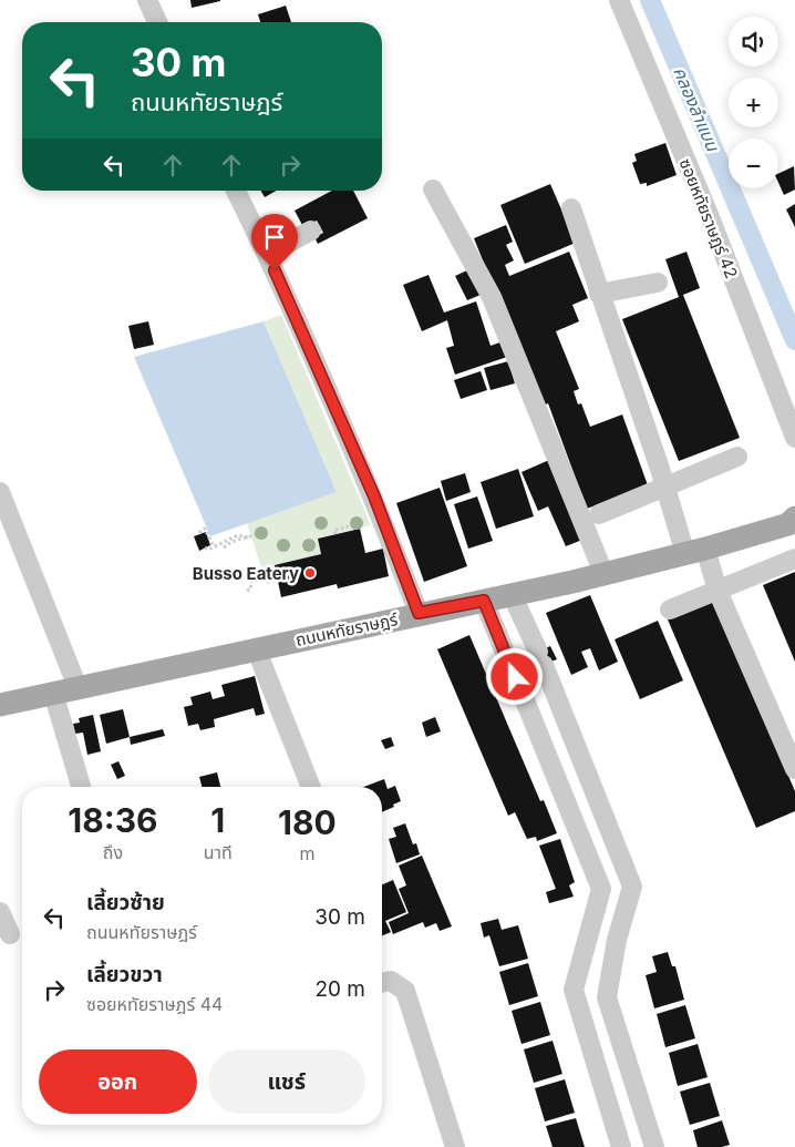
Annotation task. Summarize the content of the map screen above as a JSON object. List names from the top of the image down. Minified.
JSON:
{"streets":{"main road":["ถนนหทัยราษฎร์"],"street":["ซอยหทัยราษฎร์ 42"]},"water":["คลองลำแบน"],"places":["Busso Eatery"],"page":{"map_buttons":["+","−"],"turn":["30 m","ถนนหทัยราษฎร์"],"eta":["18:36","ถึง","1","นาที","180","m"],"list":[{"name":"เลี้ยวซ้าย","note":"ถนนหทัยราษฎร์","value":"30 m"},{"name":"เลี้ยวขวา","note":"ซอยหทัยราษฎร์ 44","value":"20 m"}],"buttons":["ออก","แชร์"]}}
